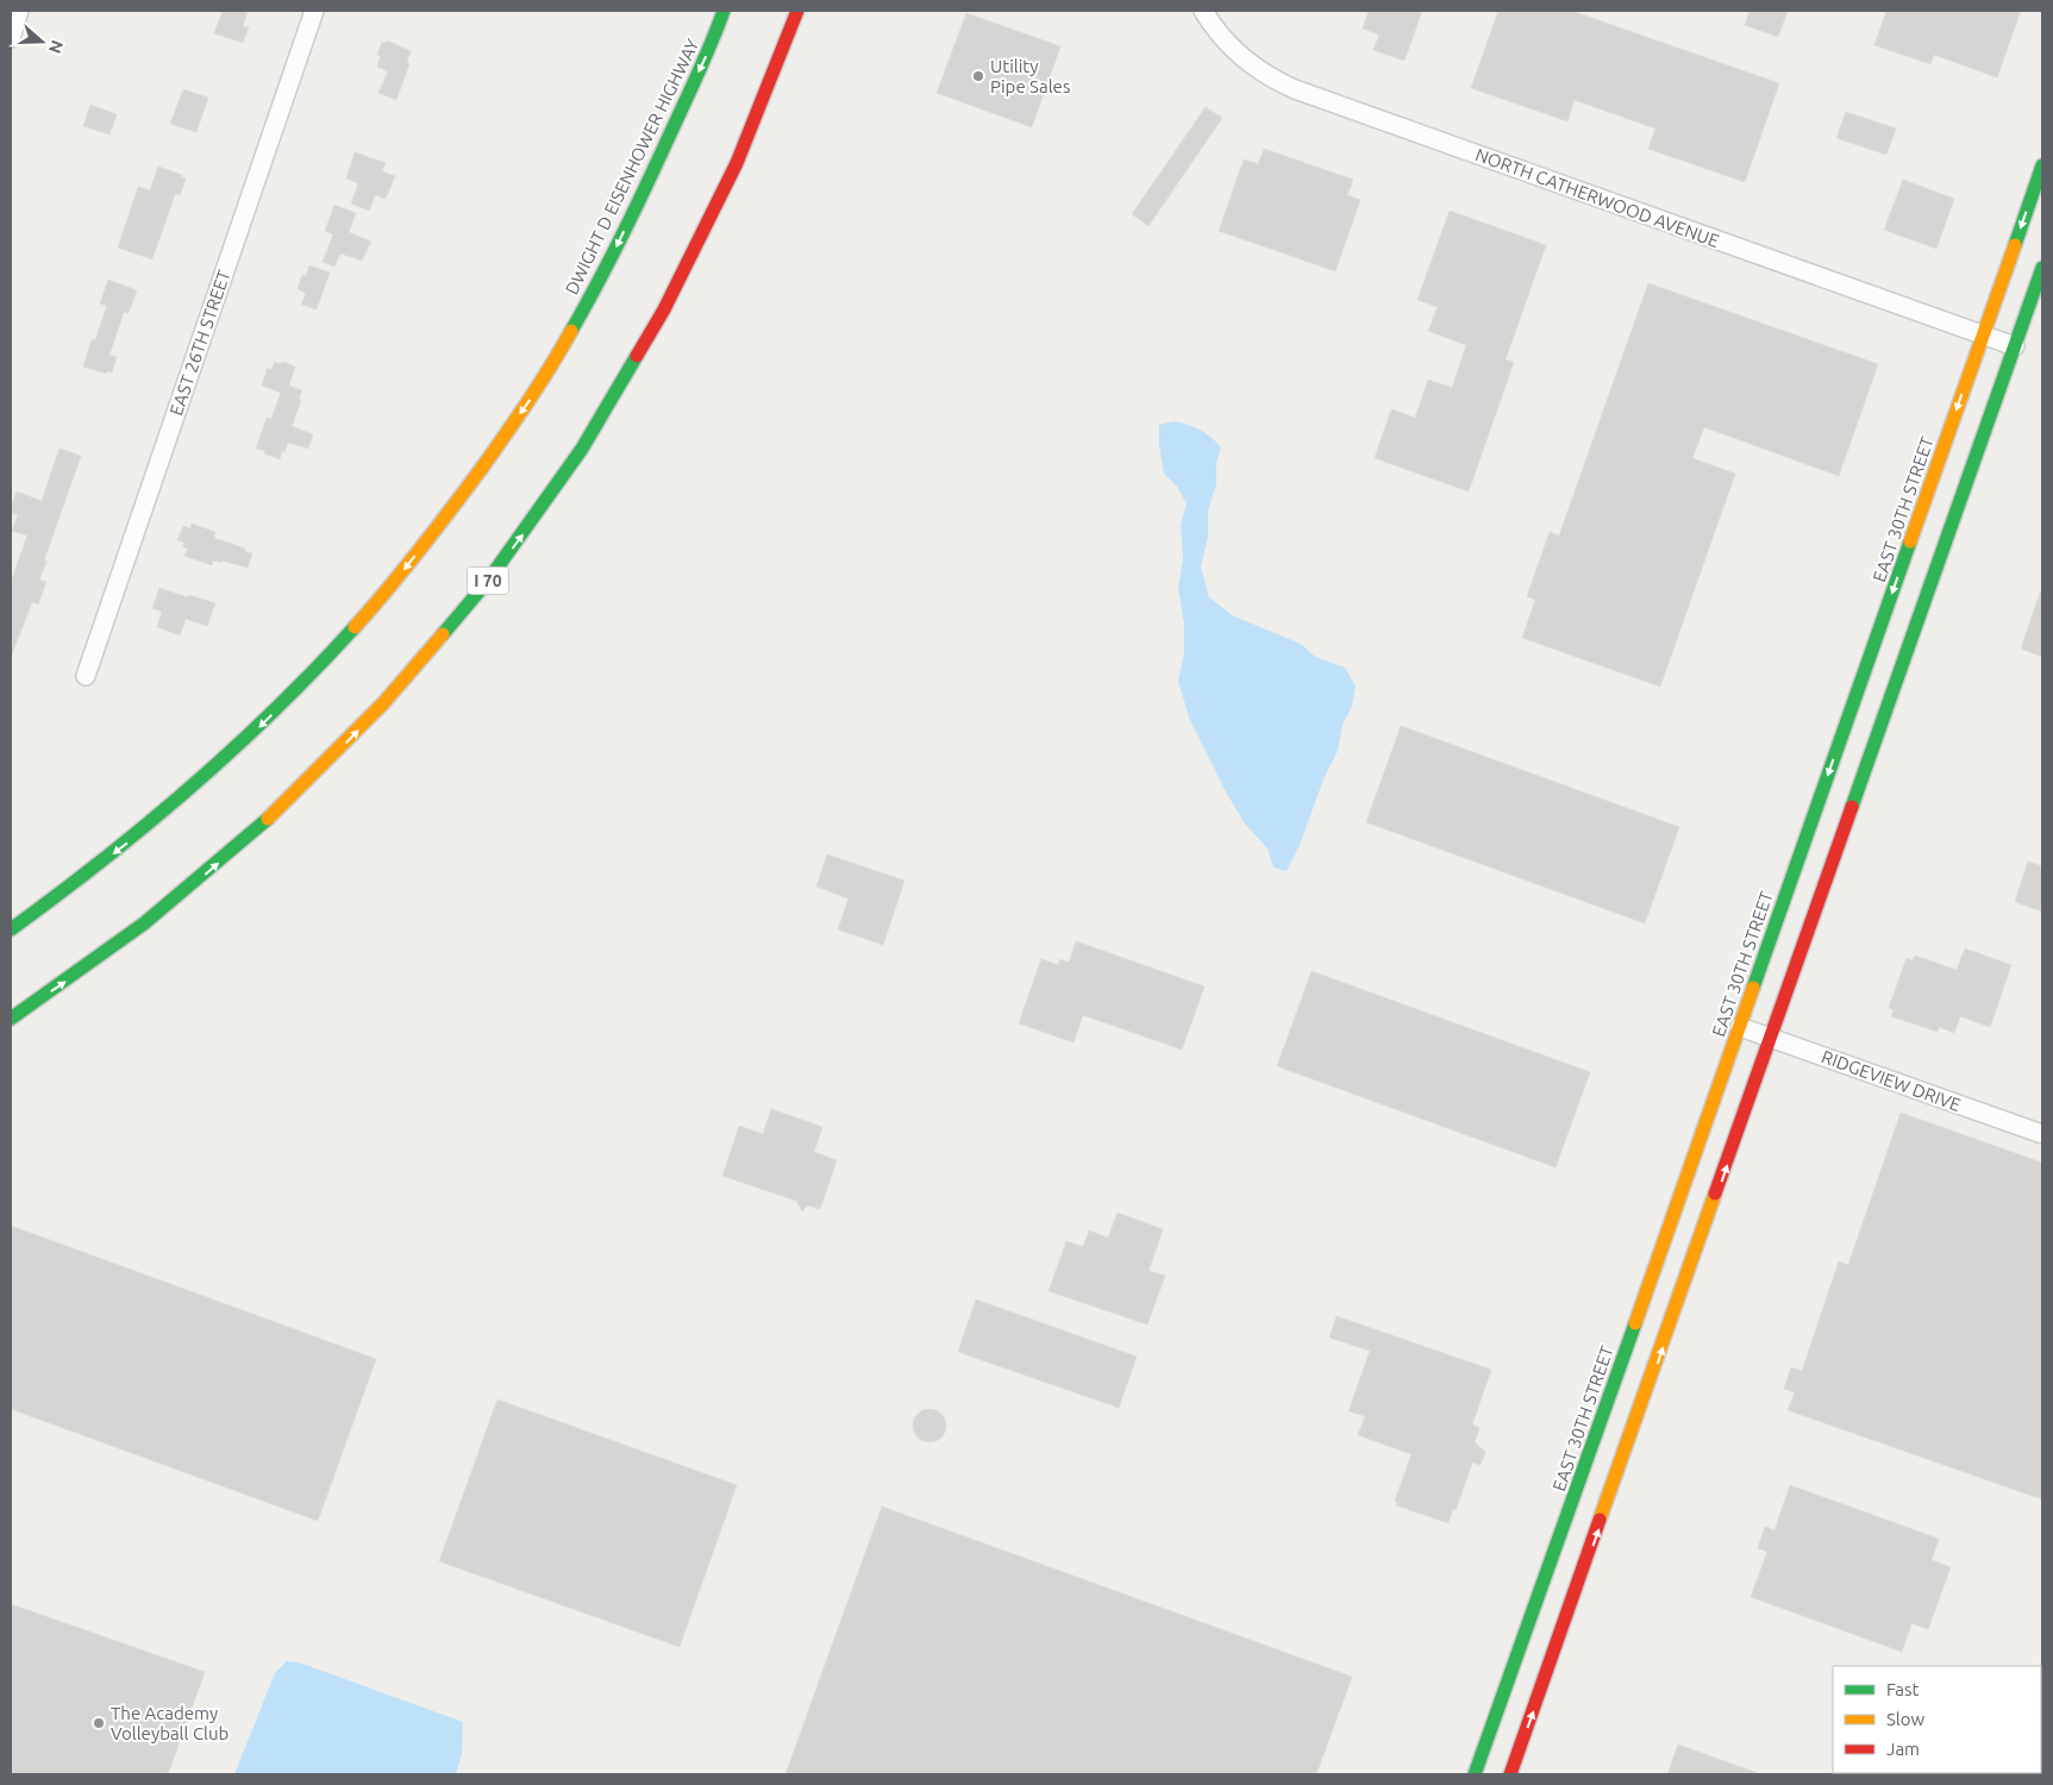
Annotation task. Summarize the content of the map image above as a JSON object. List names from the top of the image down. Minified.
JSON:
{"streets":{"main road":["DWIGHT D EISENHOWER HIGHWAY","EAST 30TH STREET","I 70"],"street":["NORTH CATHERWOOD AVENUE","EAST 26TH STREET","RIDGEVIEW DRIVE"]},"crossings":[["NORTH CATHERWOOD AVENUE","EAST 30TH STREET"],["EAST 30TH STREET","RIDGEVIEW DRIVE"]],"places":["Utility Pipe Sales","The Academy Volleyball Club"],"legend":["Fast","Slow","Jam"],"north":"right"}
